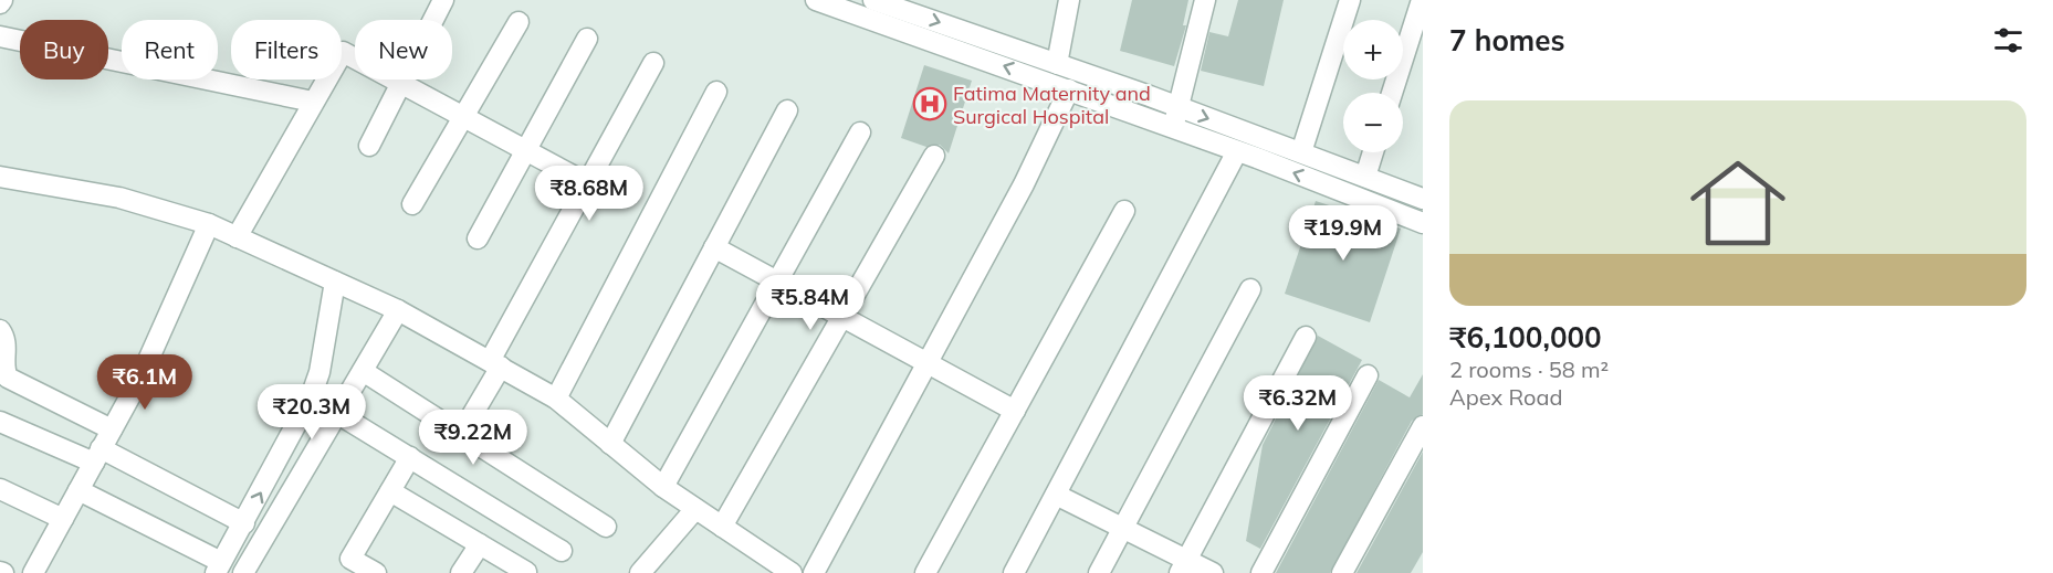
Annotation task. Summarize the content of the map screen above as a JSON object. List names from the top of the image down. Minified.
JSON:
{"places":{"hospital":["Fatima Maternity and Surgical Hospital"]},"page":{"heading":"7 homes","map_buttons":["+","−"],"chip":["Buy","Rent","Filters","New"],"list":[{"name":"₹6,100,000","note":"2 rooms · 58 m² · Apex Road"}],"price":["₹8.68M","₹19.9M","₹5.84M","₹6.1M","₹6.32M","₹20.3M","₹9.22M"]}}
